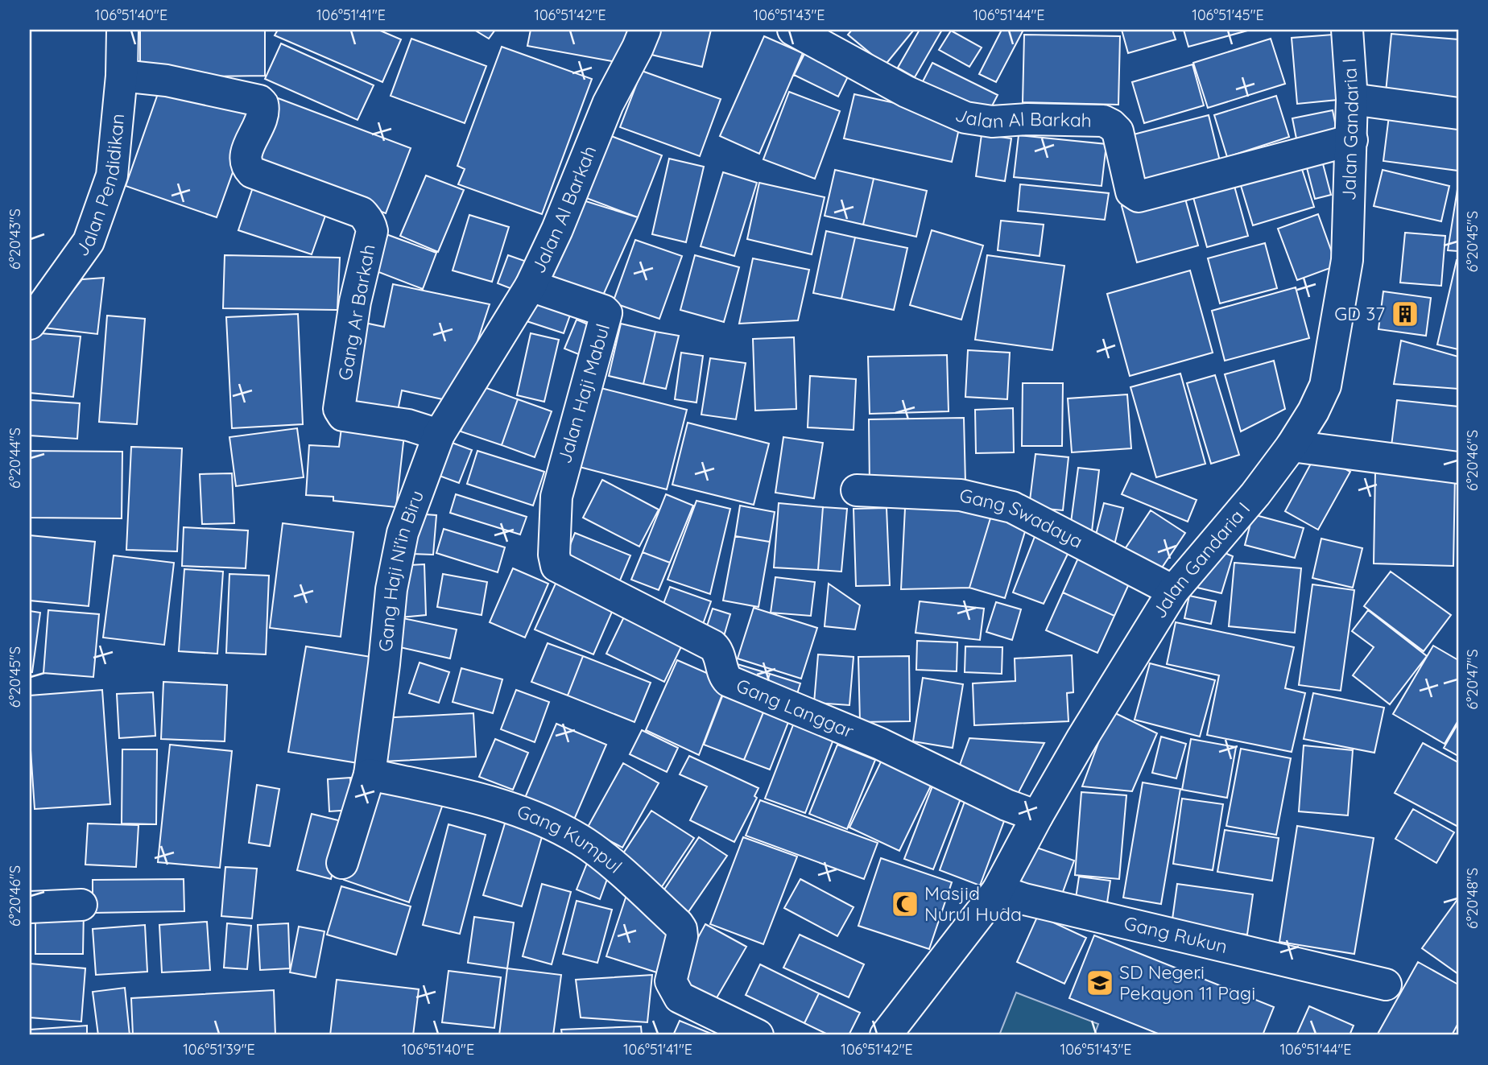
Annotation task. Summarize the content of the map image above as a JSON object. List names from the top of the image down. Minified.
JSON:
{"streets":{"street":["Jalan Al Barkah","Jalan Gandaria I","Jalan Pendidikan","Gang Ar Barkah","Jalan Haji Mabul","Gang Swadaya","Gang Haji Ni'in Biru","Gang Langgar","Gang Kumpul","Gang Rukun"]},"crossings":[["Jalan Al Barkah","Jalan Gandaria I"],["Jalan Al Barkah","Jalan Haji Mabul"],["Jalan Al Barkah","Gang Haji Ni'in Biru"],["Jalan Gandaria I","Gang Swadaya"],["Jalan Gandaria I","Gang Langgar"],["Jalan Gandaria I","Gang Rukun"],["Jalan Pendidikan","Gang Ar Barkah"],["Gang Ar Barkah","Gang Haji Ni'in Biru"],["Jalan Haji Mabul","Gang Langgar"],["Gang Haji Ni'in Biru","Gang Kumpul"]],"places":{"building":["GD 37"],"mosque":["Masjid Nurul Huda"],"school or university":["SD Negeri Pekayon 11 Pagi"]},"coordinates":["106°51'40\"E","106°51'41\"E","106°51'42\"E","106°51'43\"E","106°51'44\"E","106°51'45\"E","6°20'43\"S","6°20'45\"S","6°20'44\"S","6°20'46\"S","6°20'47\"S","6°20'48\"S","106°51'39\"E"]}
